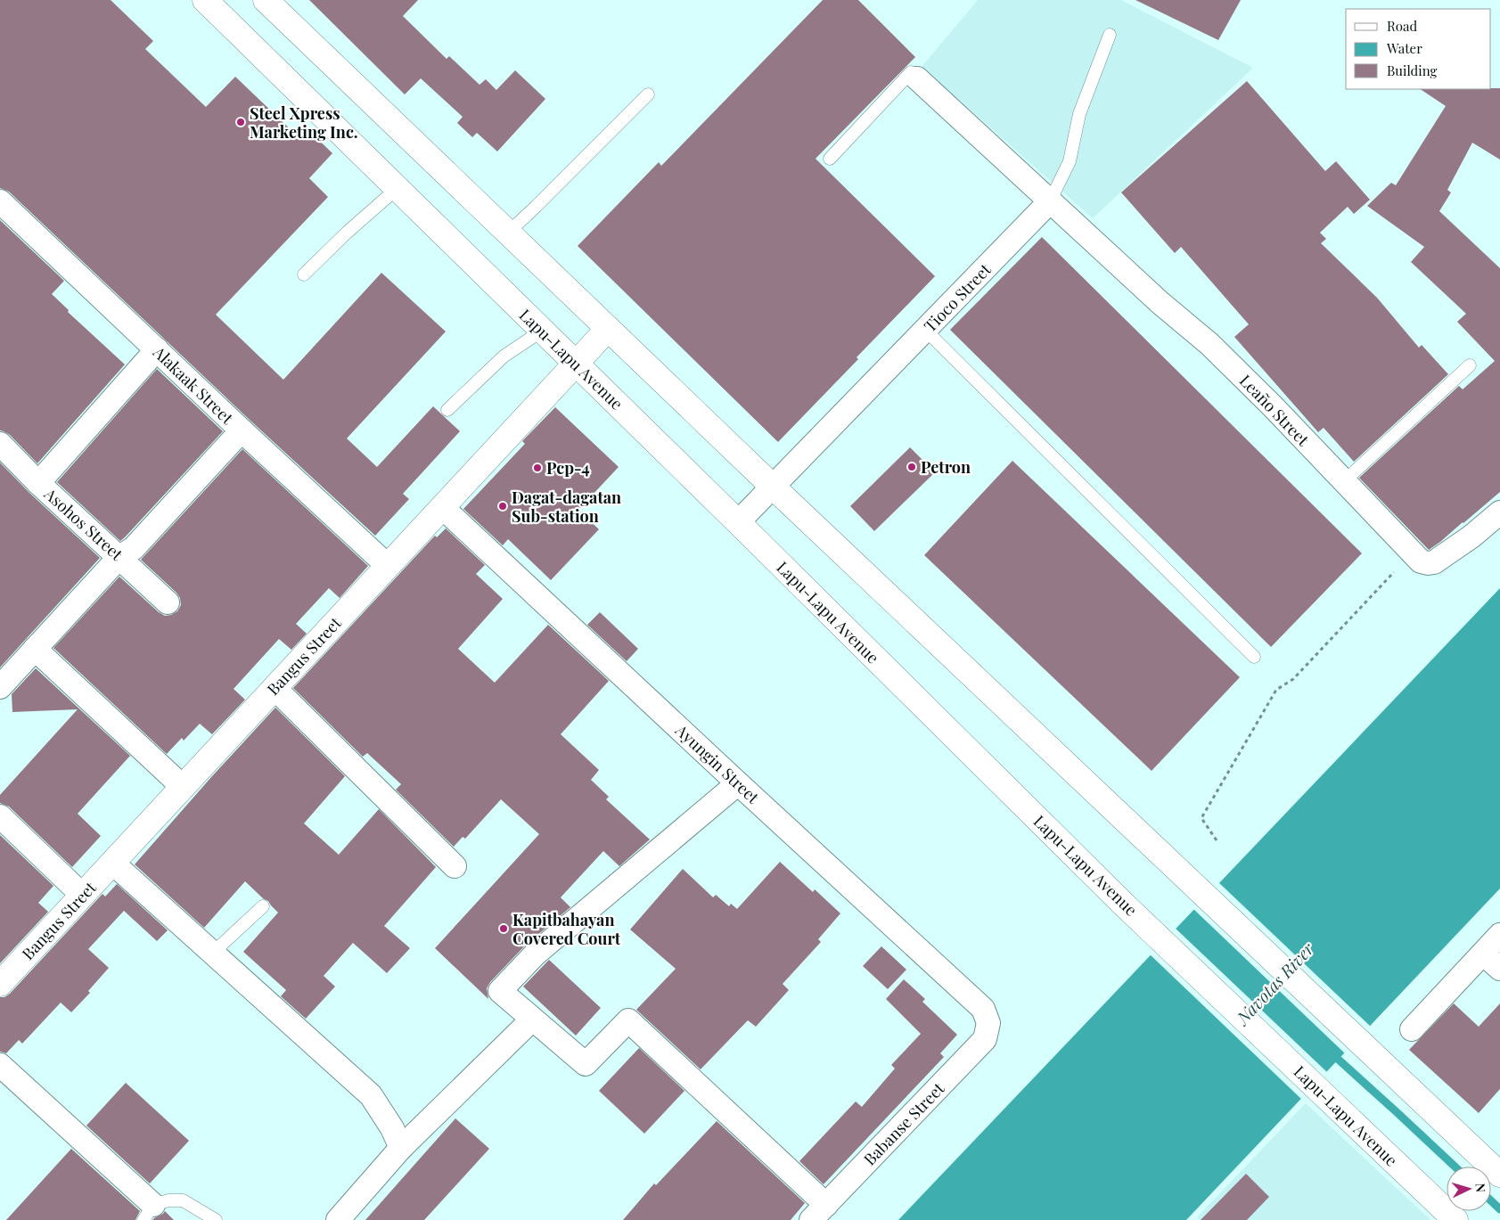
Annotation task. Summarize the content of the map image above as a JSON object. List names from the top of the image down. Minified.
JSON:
{"streets":{"main road":["Lapu-Lapu Avenue","Bangus Street"],"street":["Tioco Street","Alakaak Street","Leaño Street","Asohos Street","Ayungin Street","Babanse Street"]},"crossings":[["Tioco Street","Lapu-Lapu Avenue"],["Tioco Street","Leaño Street"],["Lapu-Lapu Avenue","Bangus Street"],["Alakaak Street","Bangus Street"],["Bangus Street","Ayungin Street"],["Ayungin Street","Babanse Street"]],"water":["Navotas River"],"places":["Steel Xpress Marketing Inc.","Petron","Pcp-4","Dagat-dagatan Sub-station","Kapitbahayan Covered Court"],"legend":["Road","Water","Building"],"north":"right"}
